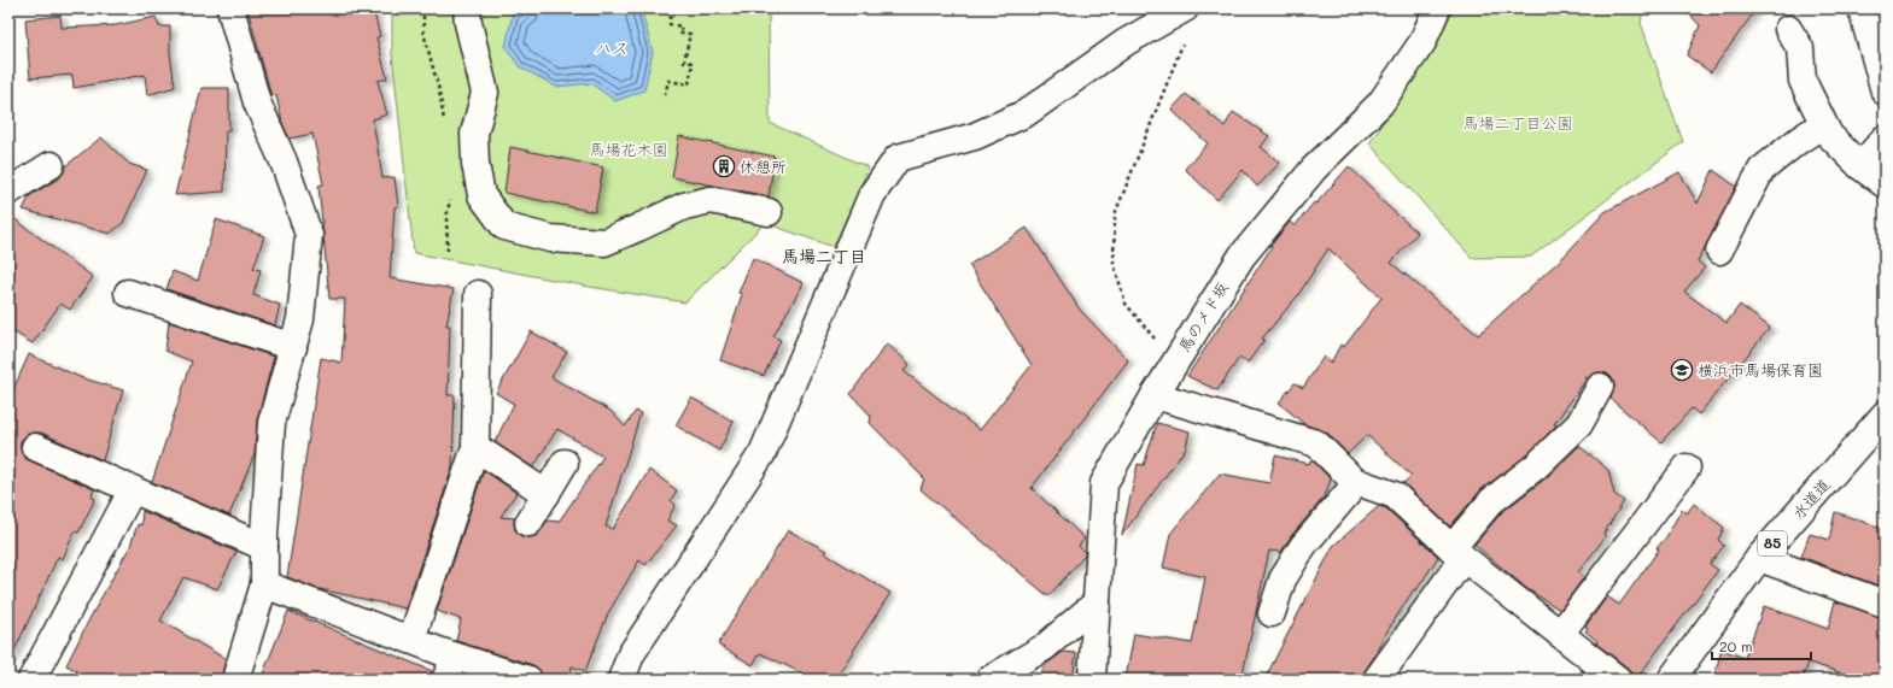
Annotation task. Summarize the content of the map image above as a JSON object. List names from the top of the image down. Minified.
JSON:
{"streets":{"street":["馬のメド坂","水道道","85"]},"districts":["馬場二丁目"],"water":["ハス"],"parks":["馬場二丁目公園","馬場花木園"],"places":{"building":["休憩所"],"school or university":["横浜市馬場保育園"]},"scale_bar":"20 m"}
